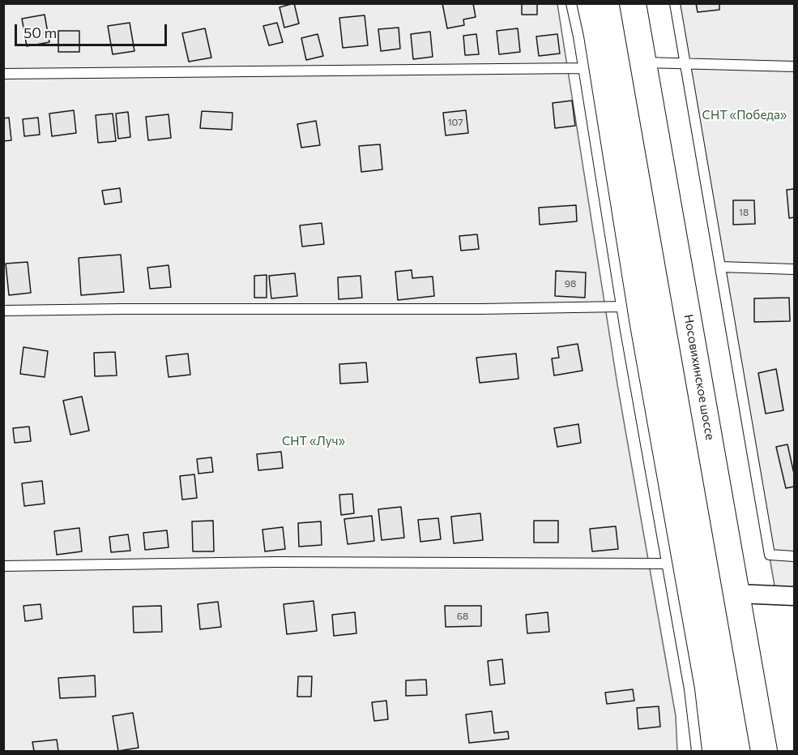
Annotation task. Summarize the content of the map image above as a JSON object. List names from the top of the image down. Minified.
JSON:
{"streets":{"main road":["Носовихинское шоссе"]},"parks":["СНТ «Победа»","СНТ «Луч»"],"house_numbers":["107","18","98","68"],"scale_bar":"50 m"}
